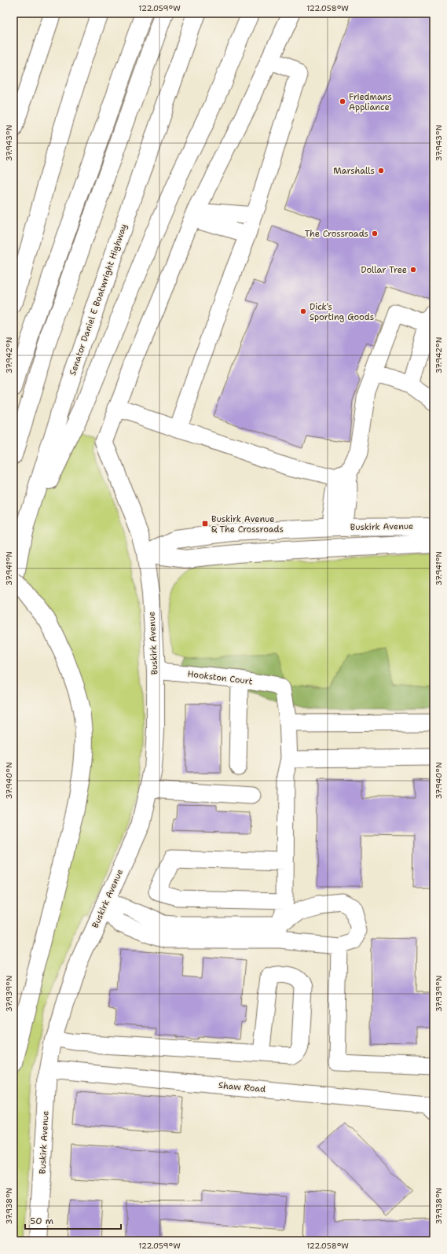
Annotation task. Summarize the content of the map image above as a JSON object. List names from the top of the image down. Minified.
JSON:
{"streets":{"main road":["Senator Daniel E Boatwright Highway","Buskirk Avenue"],"street":["Hookston Court","Shaw Road"]},"crossings":[["Buskirk Avenue","Hookston Court"],["Buskirk Avenue","Shaw Road"]],"places":{"other":["Friedmans Appliance","Marshalls","The Crossroads","Dollar Tree","Dick's Sporting Goods"],"transit":["Buskirk Avenue & The Crossroads"]},"scale_bar":"50 m","coordinates":["122.059°W","122.058°W","37.943°N","37.942°N","37.941°N","37.940°N","37.939°N","37.938°N"]}
